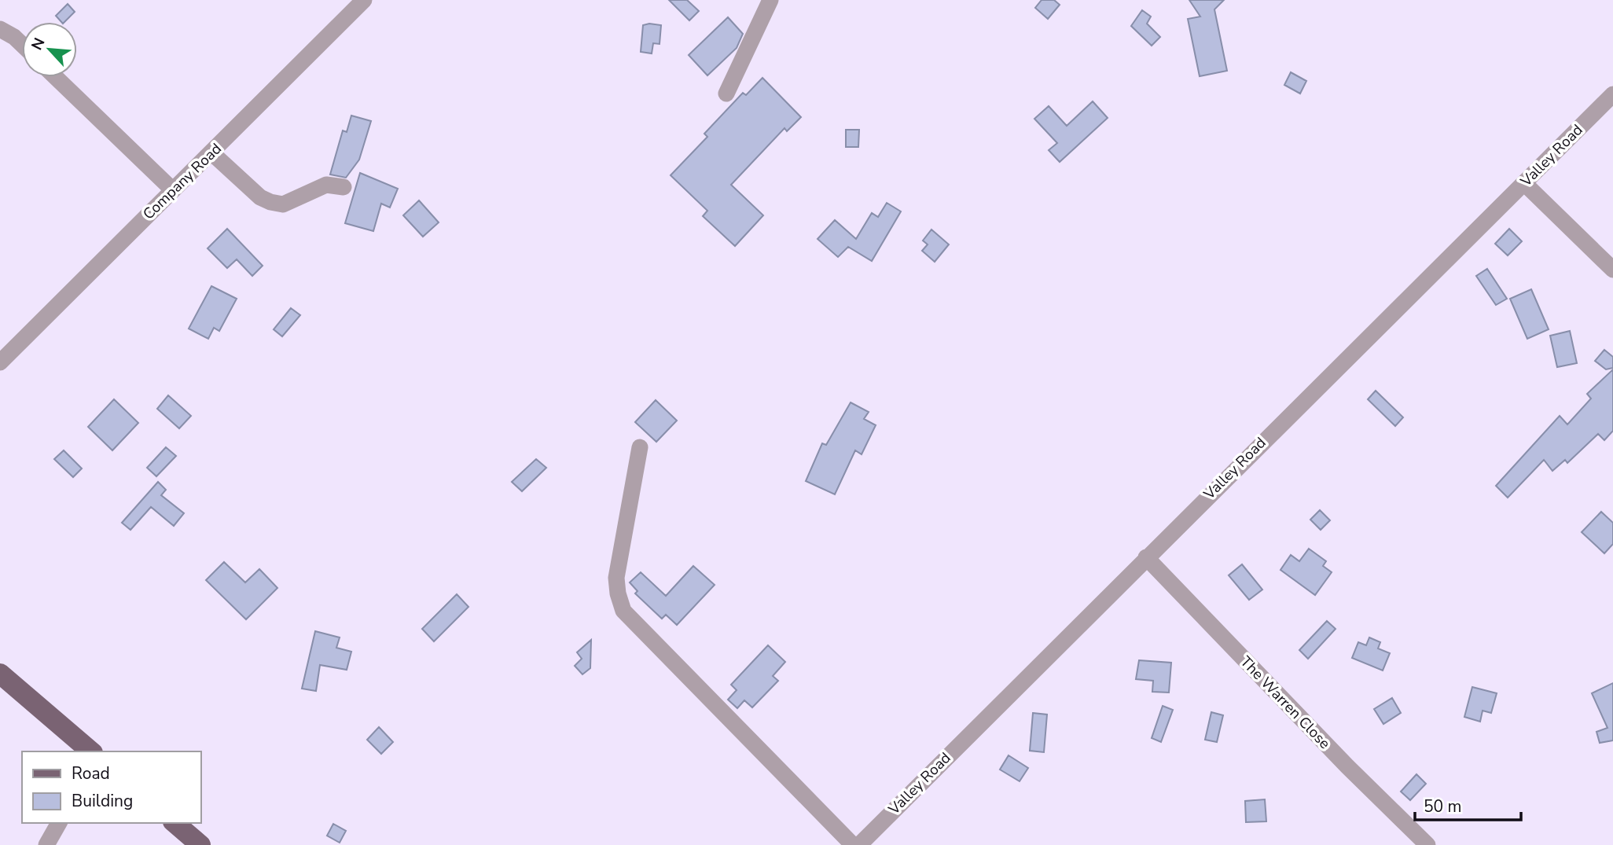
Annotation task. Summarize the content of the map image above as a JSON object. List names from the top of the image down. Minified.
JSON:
{"streets":{"street":["Valley Road","Company Road","The Warren Close"]},"crossings":[["Valley Road","The Warren Close"]],"legend":["Road","Building"],"scale_bar":"50 m","north":"top left"}
